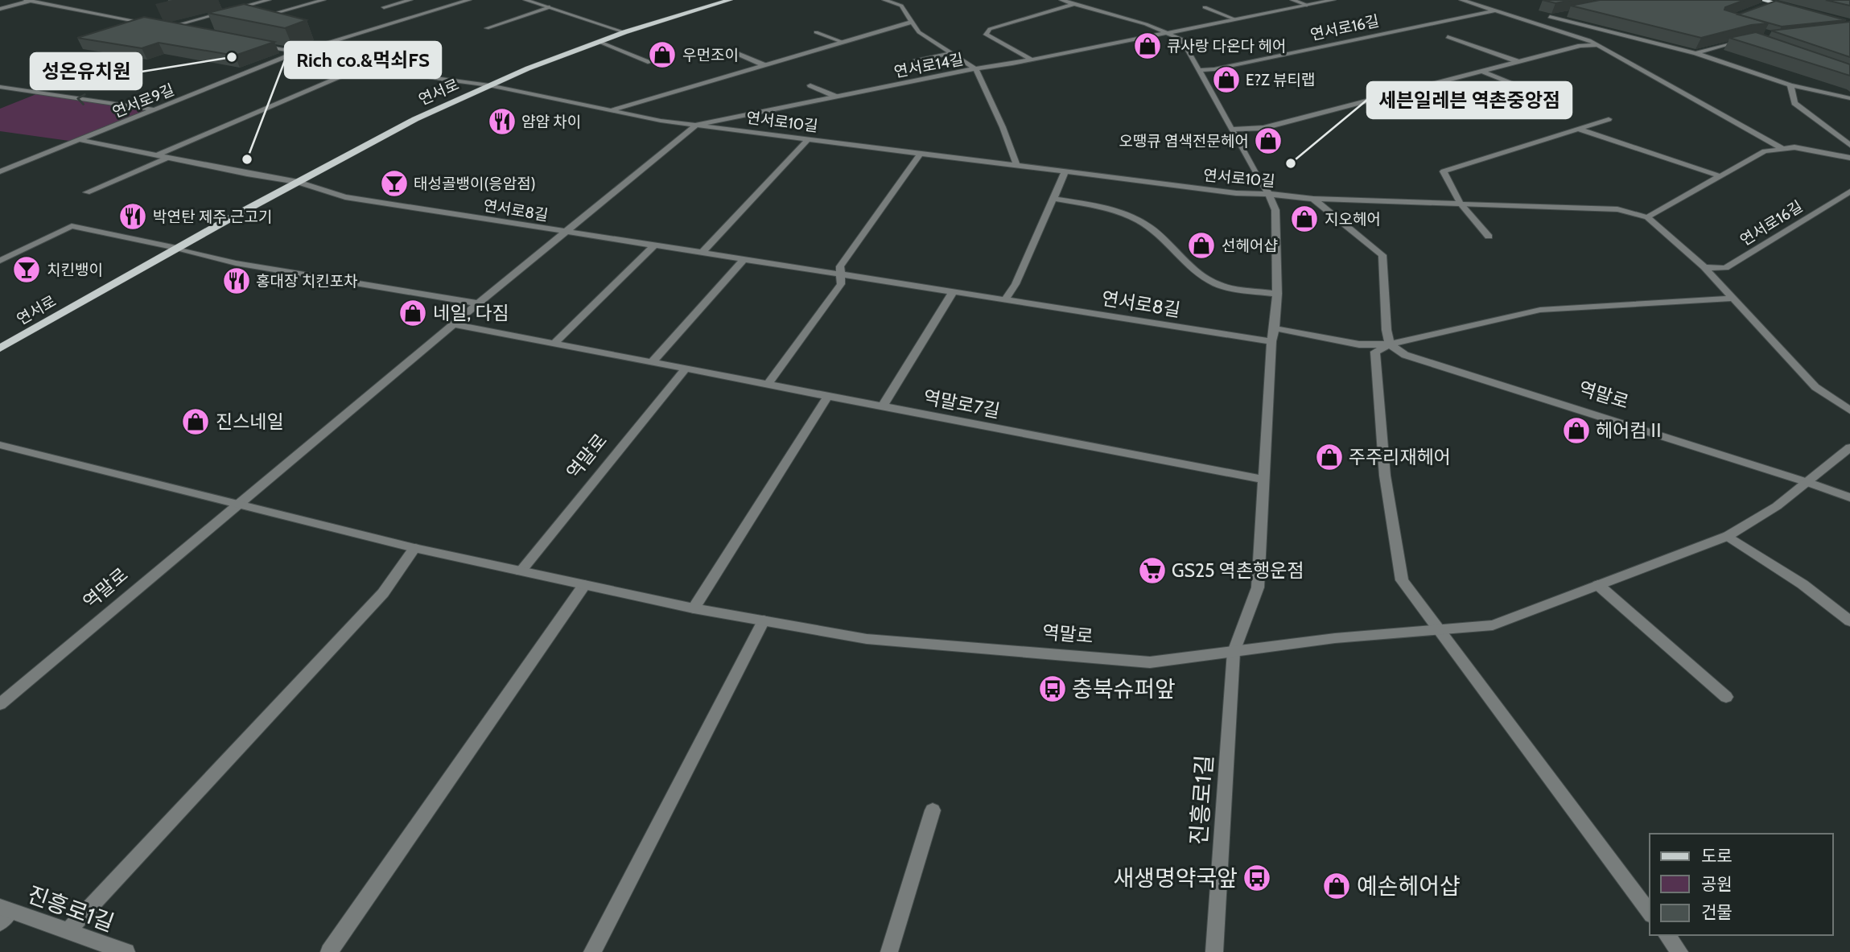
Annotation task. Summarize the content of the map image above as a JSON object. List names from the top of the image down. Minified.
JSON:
{"streets":{"main road":["연서로"],"street":["연서로16길","연서로14길","연서로9길","연서로10길","연서로8길","역말로","역말로7길","진흥로1길"]},"crossings":[["연서로16길","연서로14길"],["연서로16길","연서로10길"],["연서로14길","연서로10길"],["연서로14길","연서로8길"],["연서로","연서로10길"],["연서로","연서로8길"],["연서로9길","연서로8길"],["연서로10길","연서로8길"],["연서로8길","역말로"],["역말로","역말로7길"],["역말로","진흥로1길"]],"places":{"shop":["큐사랑 다온다 헤어","우먼조이","E?Z 뷰티랩","오땡큐 염색전문헤어","지오헤어","선헤어샵","네일, 다짐","진스네일","헤어컴Ⅱ","주주리재헤어","예손헤어샵"],"other":["성온유치원","Rich co.&먹쇠FS","세븐일레븐 역촌중앙점"],"restaurant":["얌얌 차이","박연탄 제주 근고기","홍대장 치킨포차"],"bar":["태성골뱅이(응암점)","치킨뱅이"],"supermarket":["GS25 역촌행운점"],"bus stop":["충북슈퍼앞","새생명약국앞"]},"legend":["도로","공원","건물"]}
